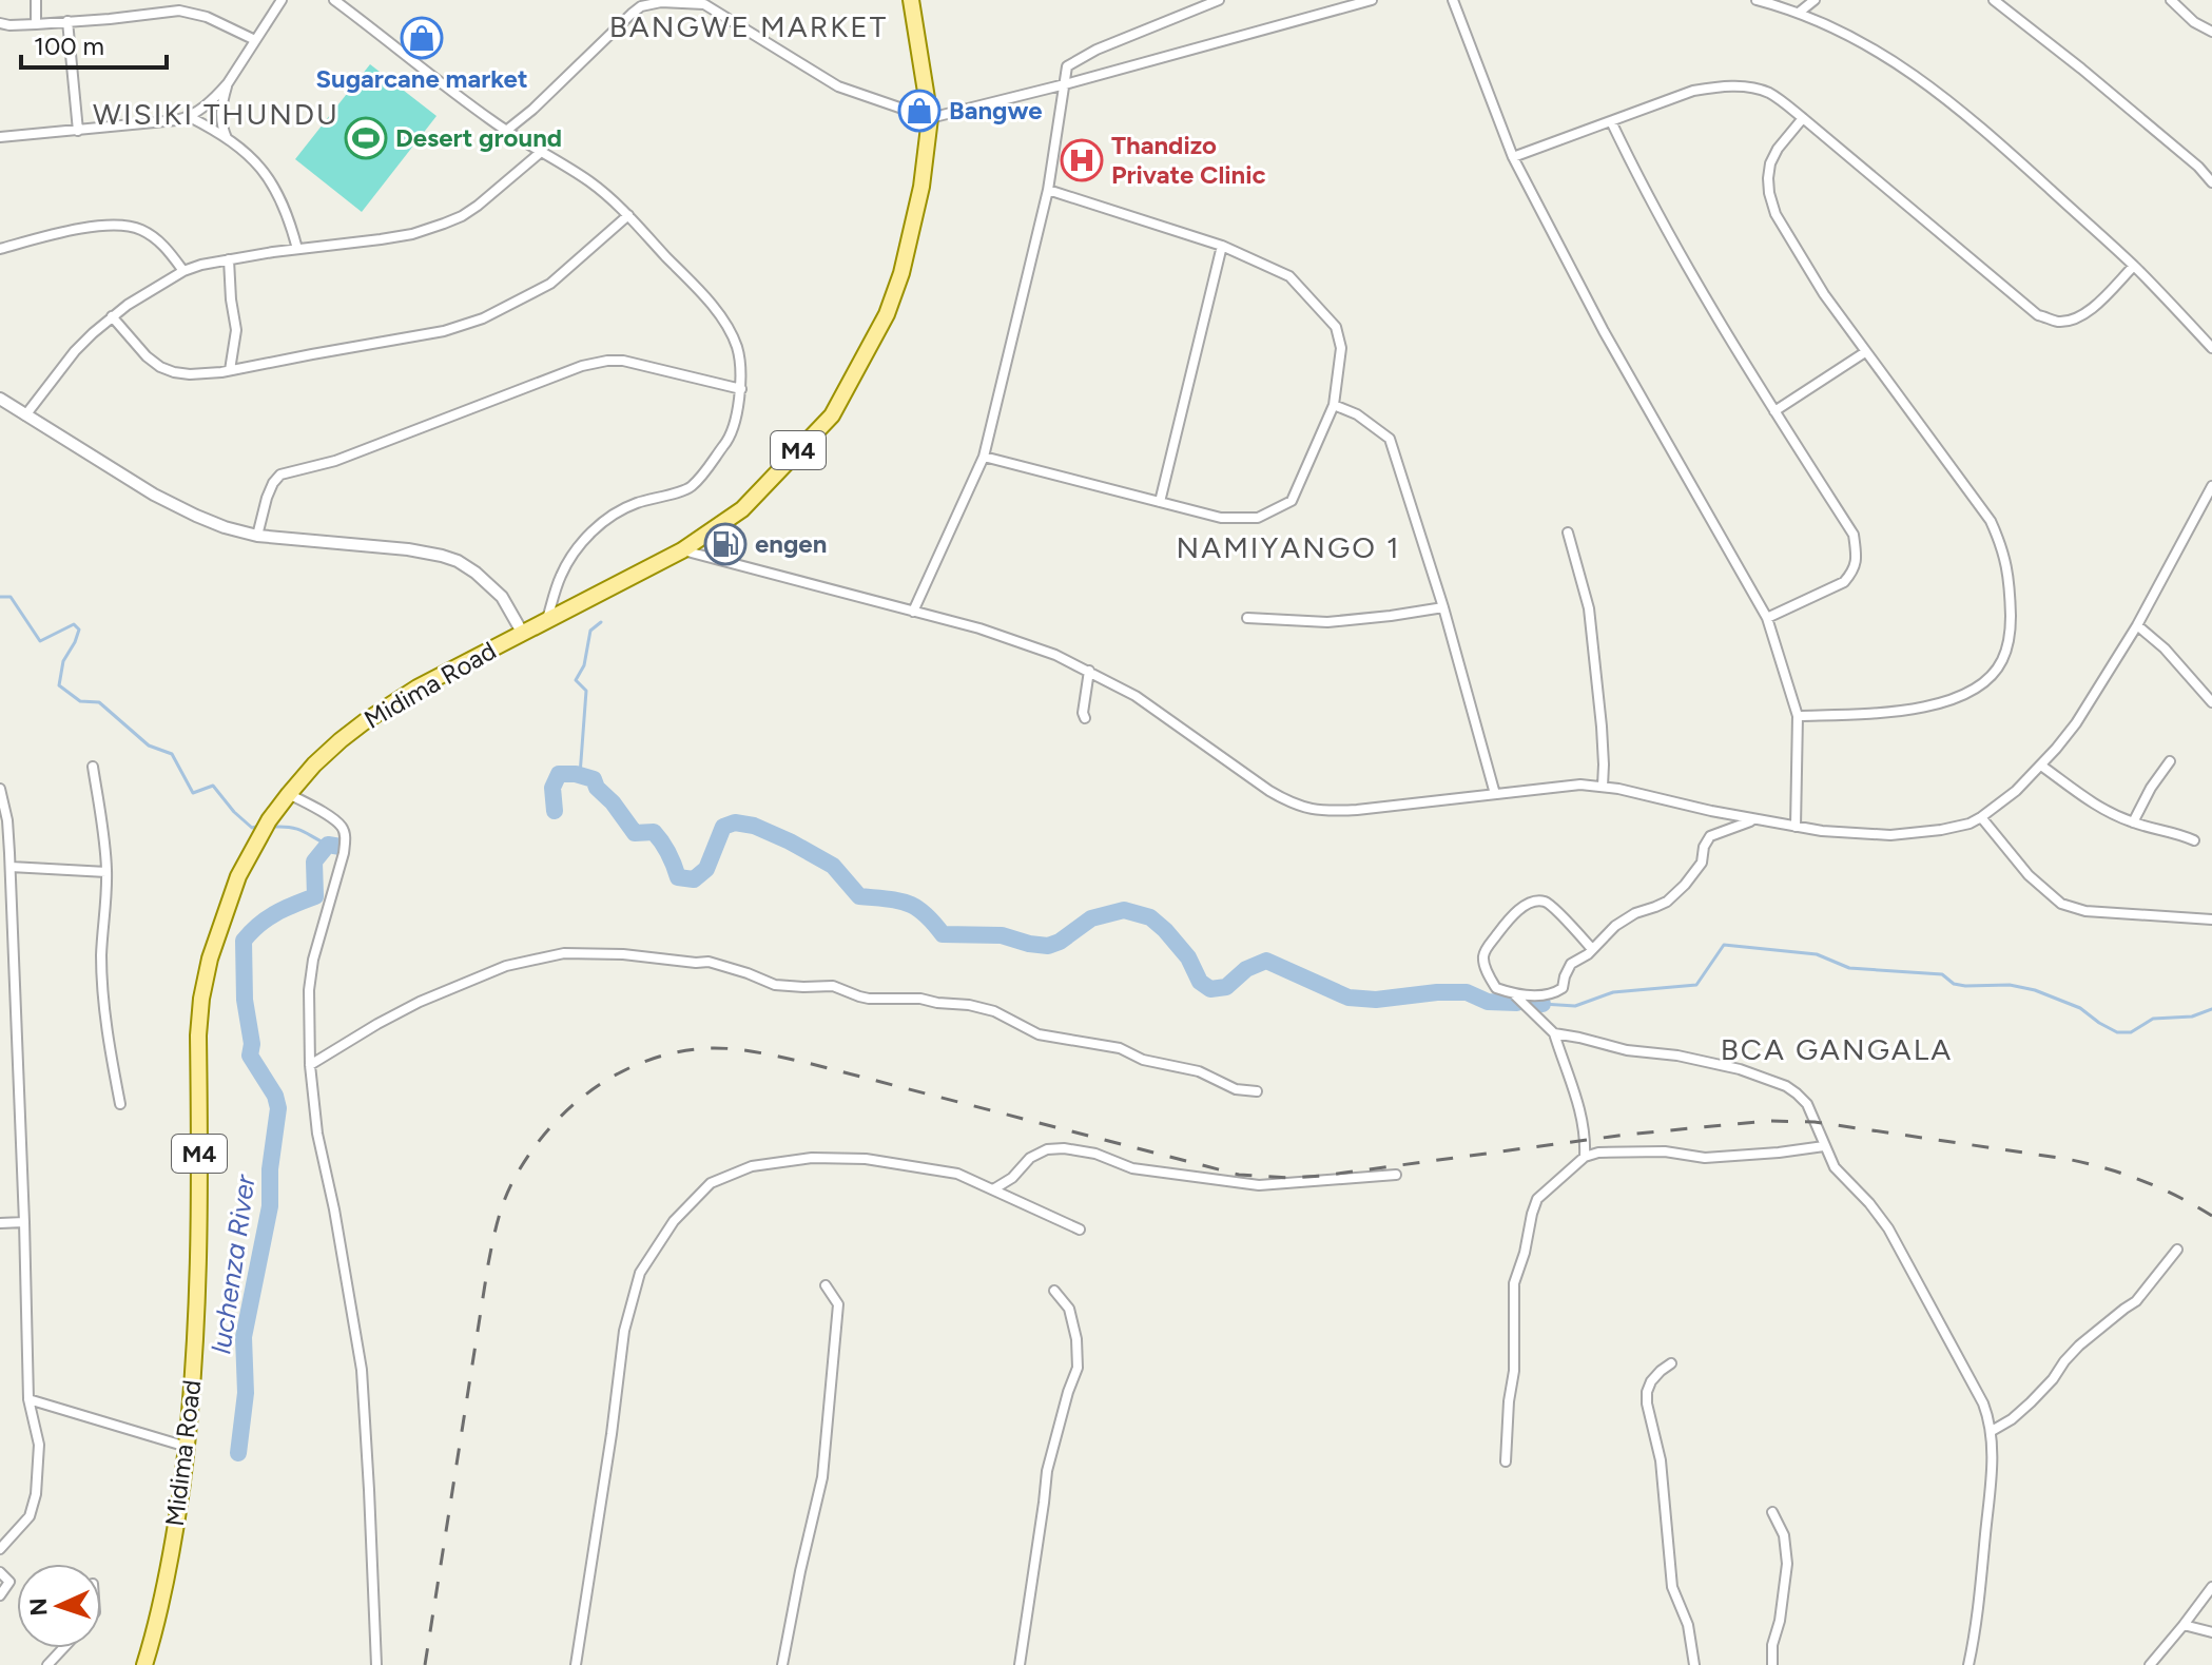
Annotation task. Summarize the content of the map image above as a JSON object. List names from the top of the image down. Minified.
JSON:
{"streets":{"main road":["M4","Midima Road"]},"districts":["BANGWE MARKET","WISIKI THUNDU","NAMIYANGO 1","BCA GANGALA"],"water":["luchenza River"],"places":{"shop":["Sugarcane market","Bangwe"],"sports":["Desert ground"],"hospital":["Thandizo Private Clinic"],"fuel station":["engen"]},"scale_bar":"100 m","north":"left"}
